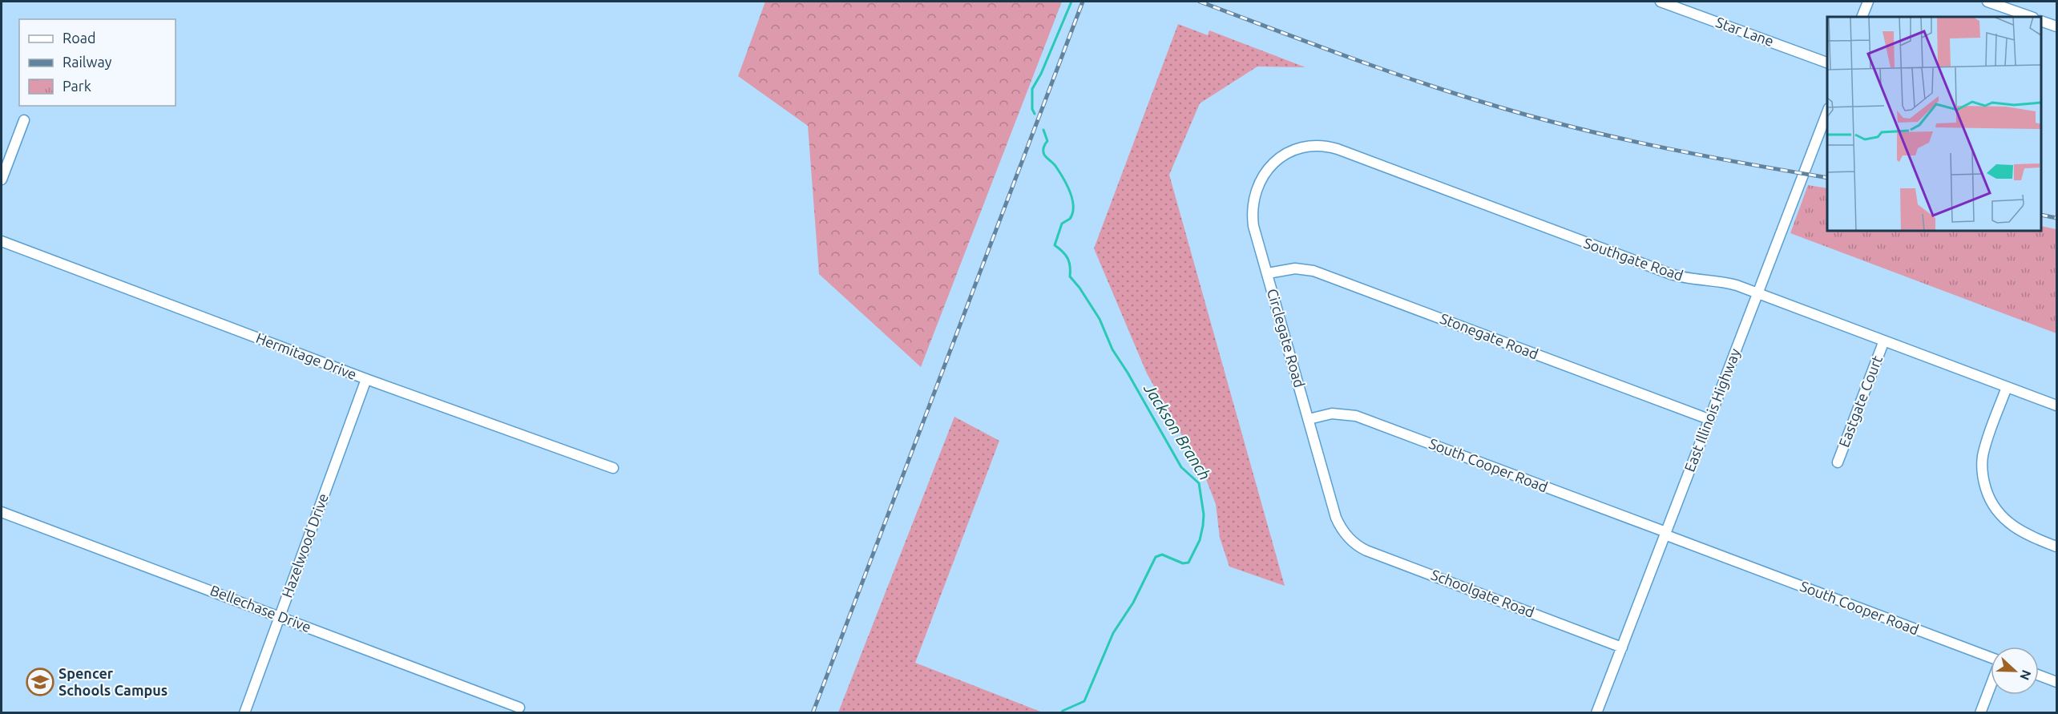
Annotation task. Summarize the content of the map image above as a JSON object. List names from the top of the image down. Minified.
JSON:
{"streets":{"street":["Star Lane","Southgate Road","Stonegate Road","Circlegate Road","Hermitage Drive","Eastgate Court","East Illinois Highway","South Cooper Road","Hazelwood Drive","Schoolgate Road","Bellechase Drive"]},"crossings":[["Southgate Road","Circlegate Road"],["Southgate Road","Eastgate Court"],["Southgate Road","East Illinois Highway"],["Stonegate Road","Circlegate Road"],["Stonegate Road","East Illinois Highway"],["Circlegate Road","South Cooper Road"],["Circlegate Road","Schoolgate Road"],["Hermitage Drive","Hazelwood Drive"],["East Illinois Highway","South Cooper Road"],["East Illinois Highway","Schoolgate Road"],["Hazelwood Drive","Bellechase Drive"]],"water":["Jackson Branch"],"places":{"school or university":["Spencer Schools Campus"]},"legend":["Road","Railway","Park"],"north":"right"}
